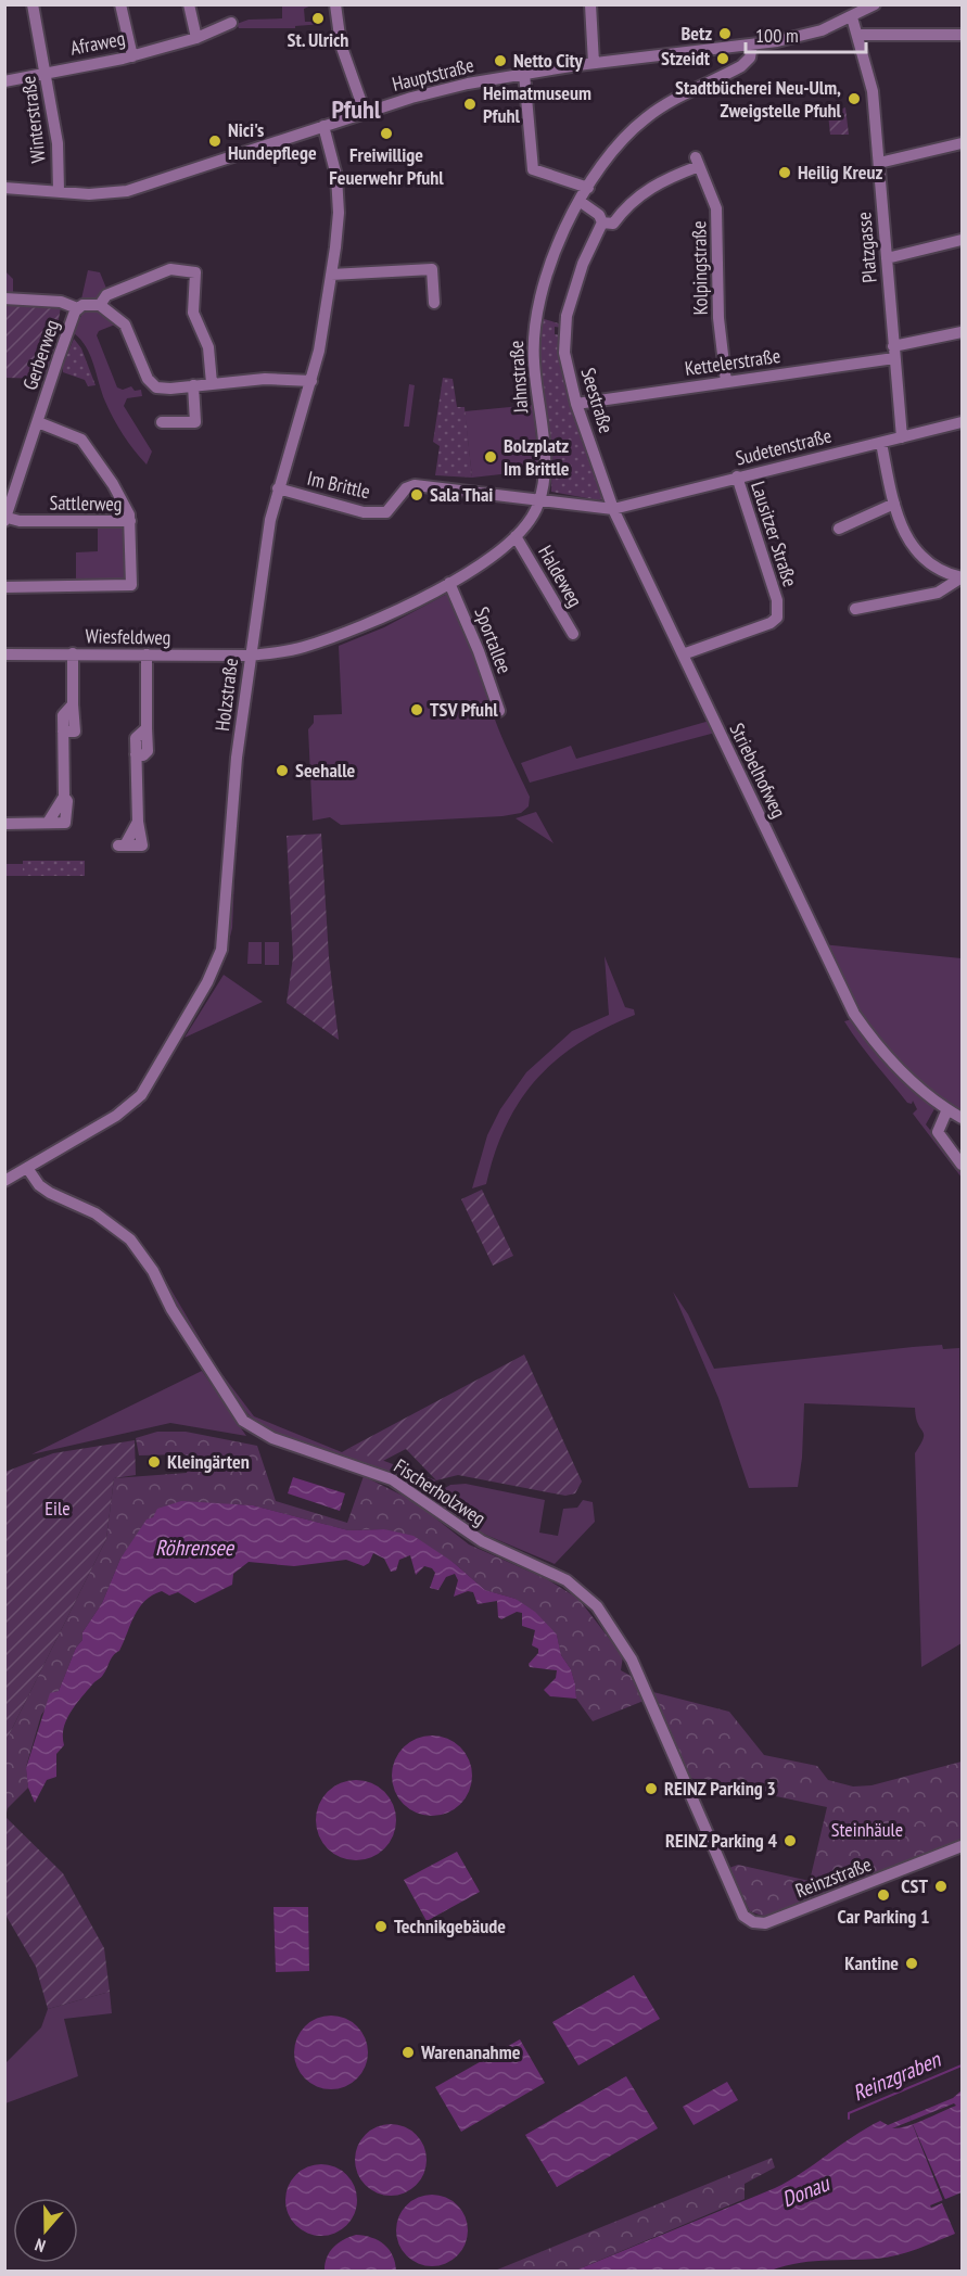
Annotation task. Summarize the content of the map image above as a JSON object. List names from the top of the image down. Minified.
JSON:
{"streets":{"street":["Afraweg","Hauptstraße","Winterstraße","Platzgasse","Kolpingstraße","Gerberweg","Kettelerstraße","Jahnstraße","Seestraße","Sudetenstraße","Im Brittle","Sattlerweg","Lausitzer Straße","Haldeweg","Wiesfeldweg","Sportallee","Holzstraße","Striebelhofweg","Fischerholzweg","Reinzstraße"]},"crossings":[["Afraweg","Winterstraße"],["Hauptstraße","Winterstraße"],["Hauptstraße","Platzgasse"],["Hauptstraße","Jahnstraße"],["Hauptstraße","Holzstraße"],["Platzgasse","Kettelerstraße"],["Platzgasse","Sudetenstraße"],["Kolpingstraße","Kettelerstraße"],["Kolpingstraße","Seestraße"],["Gerberweg","Sattlerweg"],["Kettelerstraße","Seestraße"],["Jahnstraße","Im Brittle"],["Jahnstraße","Haldeweg"],["Jahnstraße","Wiesfeldweg"],["Jahnstraße","Sportallee"],["Jahnstraße","Holzstraße"],["Seestraße","Sudetenstraße"],["Seestraße","Im Brittle"],["Seestraße","Striebelhofweg"],["Sudetenstraße","Im Brittle"],["Sudetenstraße","Lausitzer Straße"],["Sudetenstraße","Striebelhofweg"],["Im Brittle","Holzstraße"],["Im Brittle","Striebelhofweg"],["Lausitzer Straße","Striebelhofweg"],["Wiesfeldweg","Holzstraße"],["Holzstraße","Fischerholzweg"],["Fischerholzweg","Reinzstraße"]],"districts":["Pfuhl"],"water":["Röhrensee","Reinzgraben","Donau"],"parks":["Eile","Steinhäule"],"places":["St. Ulrich","Betz","Stzeidt","Netto City","Stadtbücherei Neu-Ulm, Zweigstelle Pfuhl","Heimatmuseum Pfuhl","Freiwillige Feuerwehr Pfuhl","Nici's Hundepflege","Heilig Kreuz","Bolzplatz Im Brittle","Sala Thai","TSV Pfuhl","Seehalle","Kleingärten","REINZ Parking 3","REINZ Parking 4","CST","Car Parking 1","Technikgebäude","Kantine","Warenanahme"],"scale_bar":"100 m","north":"bottom"}
